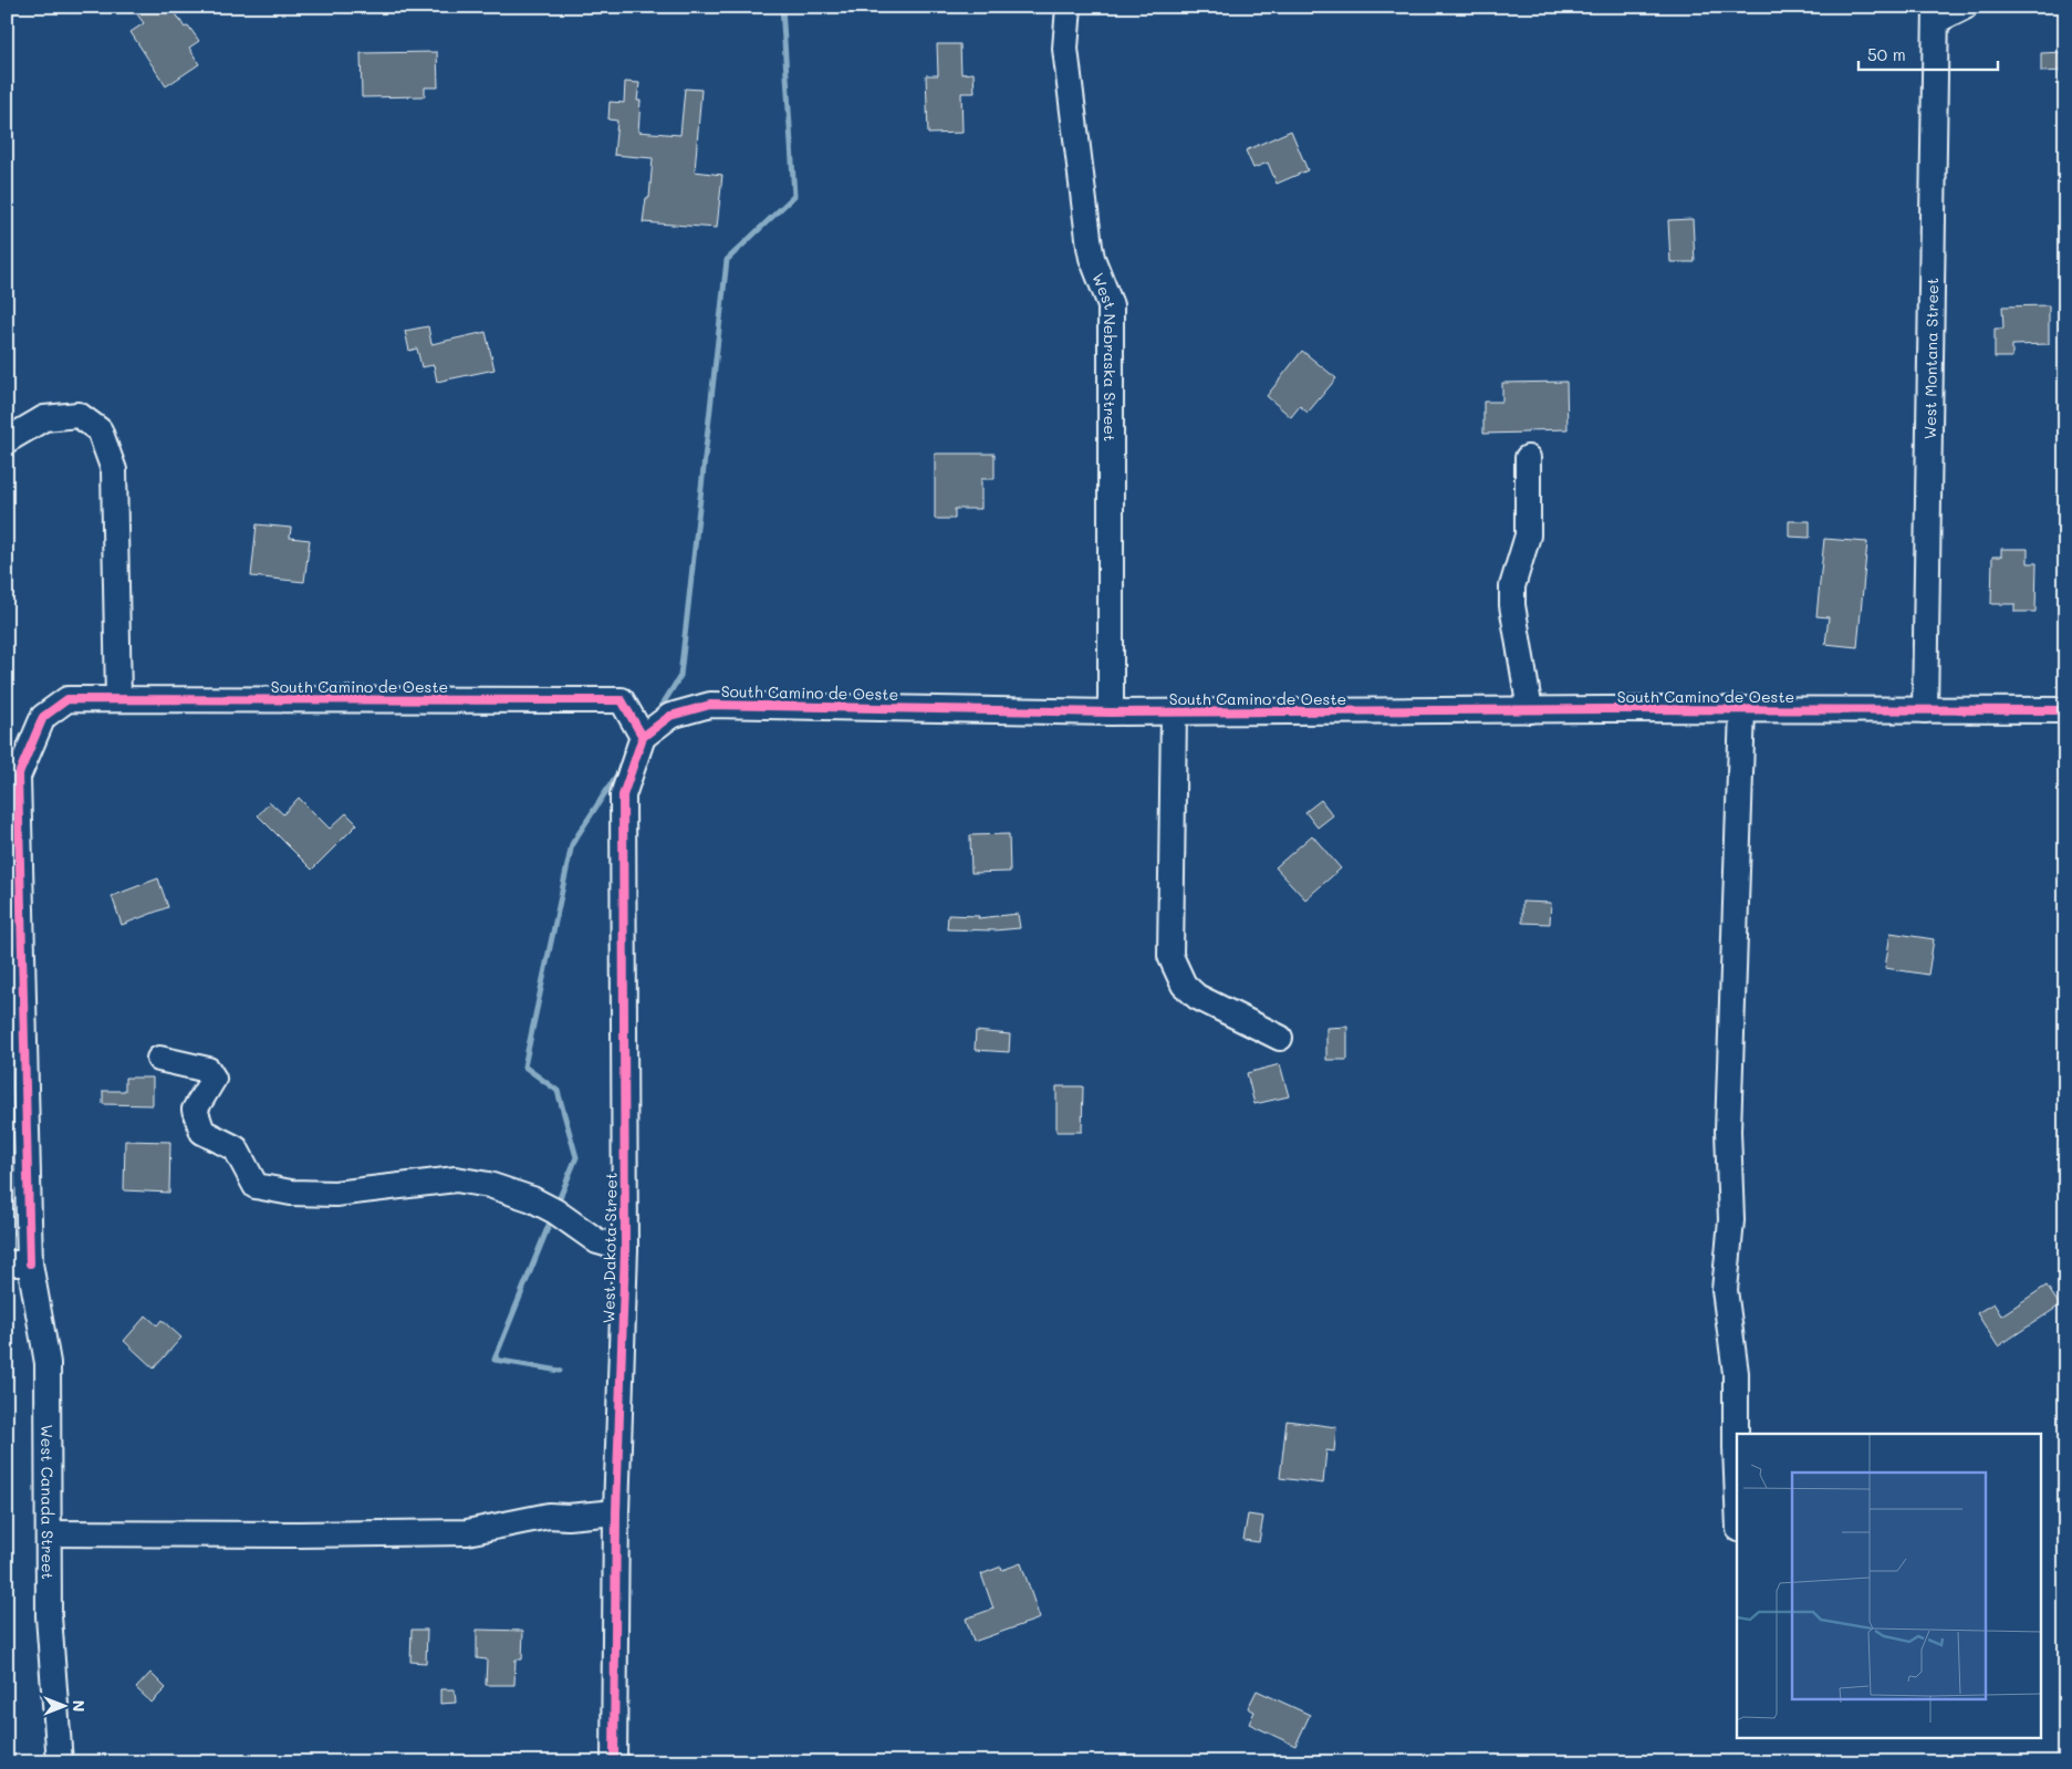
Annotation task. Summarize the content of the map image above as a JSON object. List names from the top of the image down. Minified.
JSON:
{"streets":{"street":["West Nebraska Street","West Montana Street","South Camino de Oeste","West Dakota Street","West Canada Street"]},"crossings":[["West Nebraska Street","South Camino de Oeste"],["West Montana Street","South Camino de Oeste"],["South Camino de Oeste","West Dakota Street"],["South Camino de Oeste","West Canada Street"]],"scale_bar":"50 m","north":"right"}
